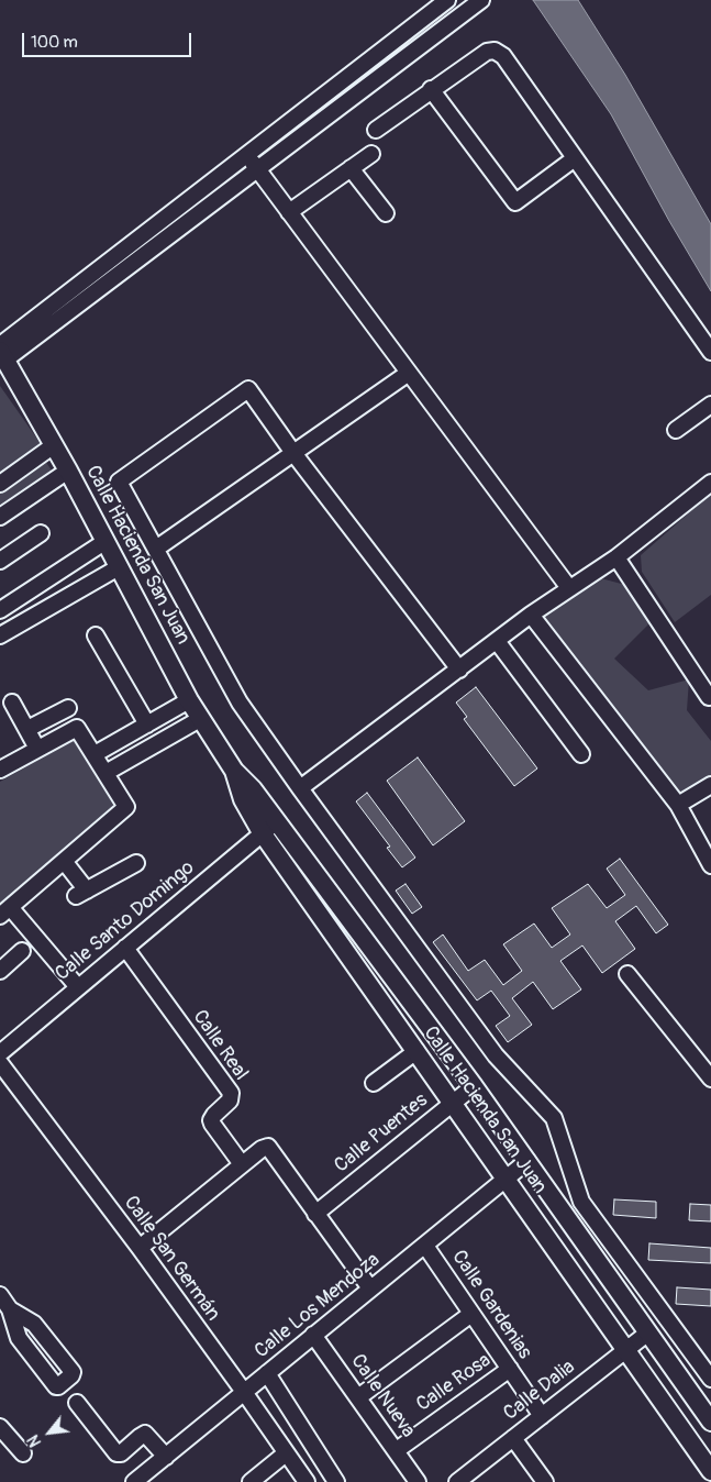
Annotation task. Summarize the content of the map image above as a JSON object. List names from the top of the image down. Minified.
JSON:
{"streets":{"main road":["Calle Hacienda San Juan"],"street":["Calle Santo Domingo","Calle Real","Calle Puentes","Calle San Germán","Calle Gardenias","Calle Los Mendoza","Calle Rosa","Calle Dalia","Calle Nueva"]},"crossings":[["Calle Hacienda San Juan","Calle Santo Domingo"],["Calle Hacienda San Juan","Calle Puentes"],["Calle Hacienda San Juan","Calle Los Mendoza"],["Calle Hacienda San Juan","Calle Dalia"],["Calle Santo Domingo","Calle Real"],["Calle San Germán","Calle Los Mendoza"],["Calle Gardenias","Calle Los Mendoza"],["Calle Gardenias","Calle Rosa"],["Calle Gardenias","Calle Dalia"],["Calle Los Mendoza","Calle Nueva"],["Calle Rosa","Calle Nueva"]],"scale_bar":"100 m","north":"bottom left"}
